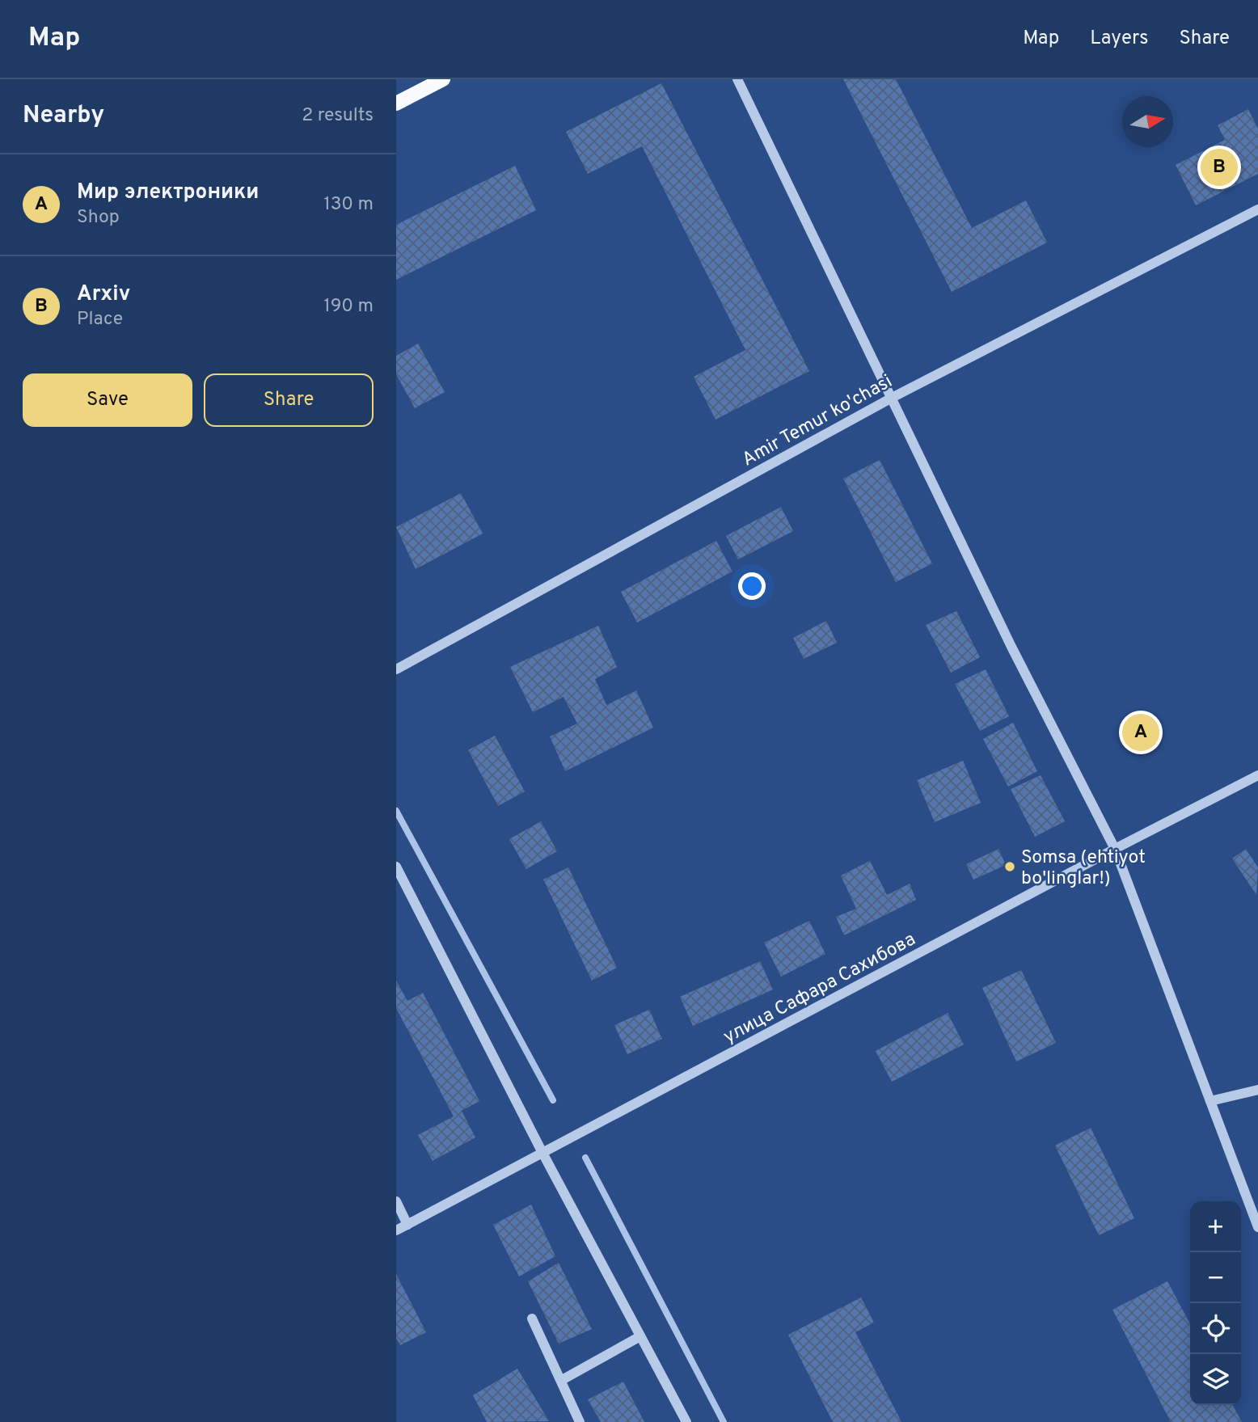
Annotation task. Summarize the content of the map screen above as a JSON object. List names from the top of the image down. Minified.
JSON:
{"streets":{"street":["Amir Temur ko'chasi","улица Сафара Сахибова"]},"places":["Somsa (ehtiyot bo'linglar!)"],"north":"right","page":{"header":"Map","nav":["Map","Layers","Share"],"heading":["Nearby","2 results"],"pins":["B","A"],"list":[{"mark":"A","name":"Мир электроники","note":"Shop","value":"130 m"},{"mark":"B","name":"Arxiv","note":"Place","value":"190 m"}],"buttons":["Save","Share"],"map_buttons":["+","−"]}}
